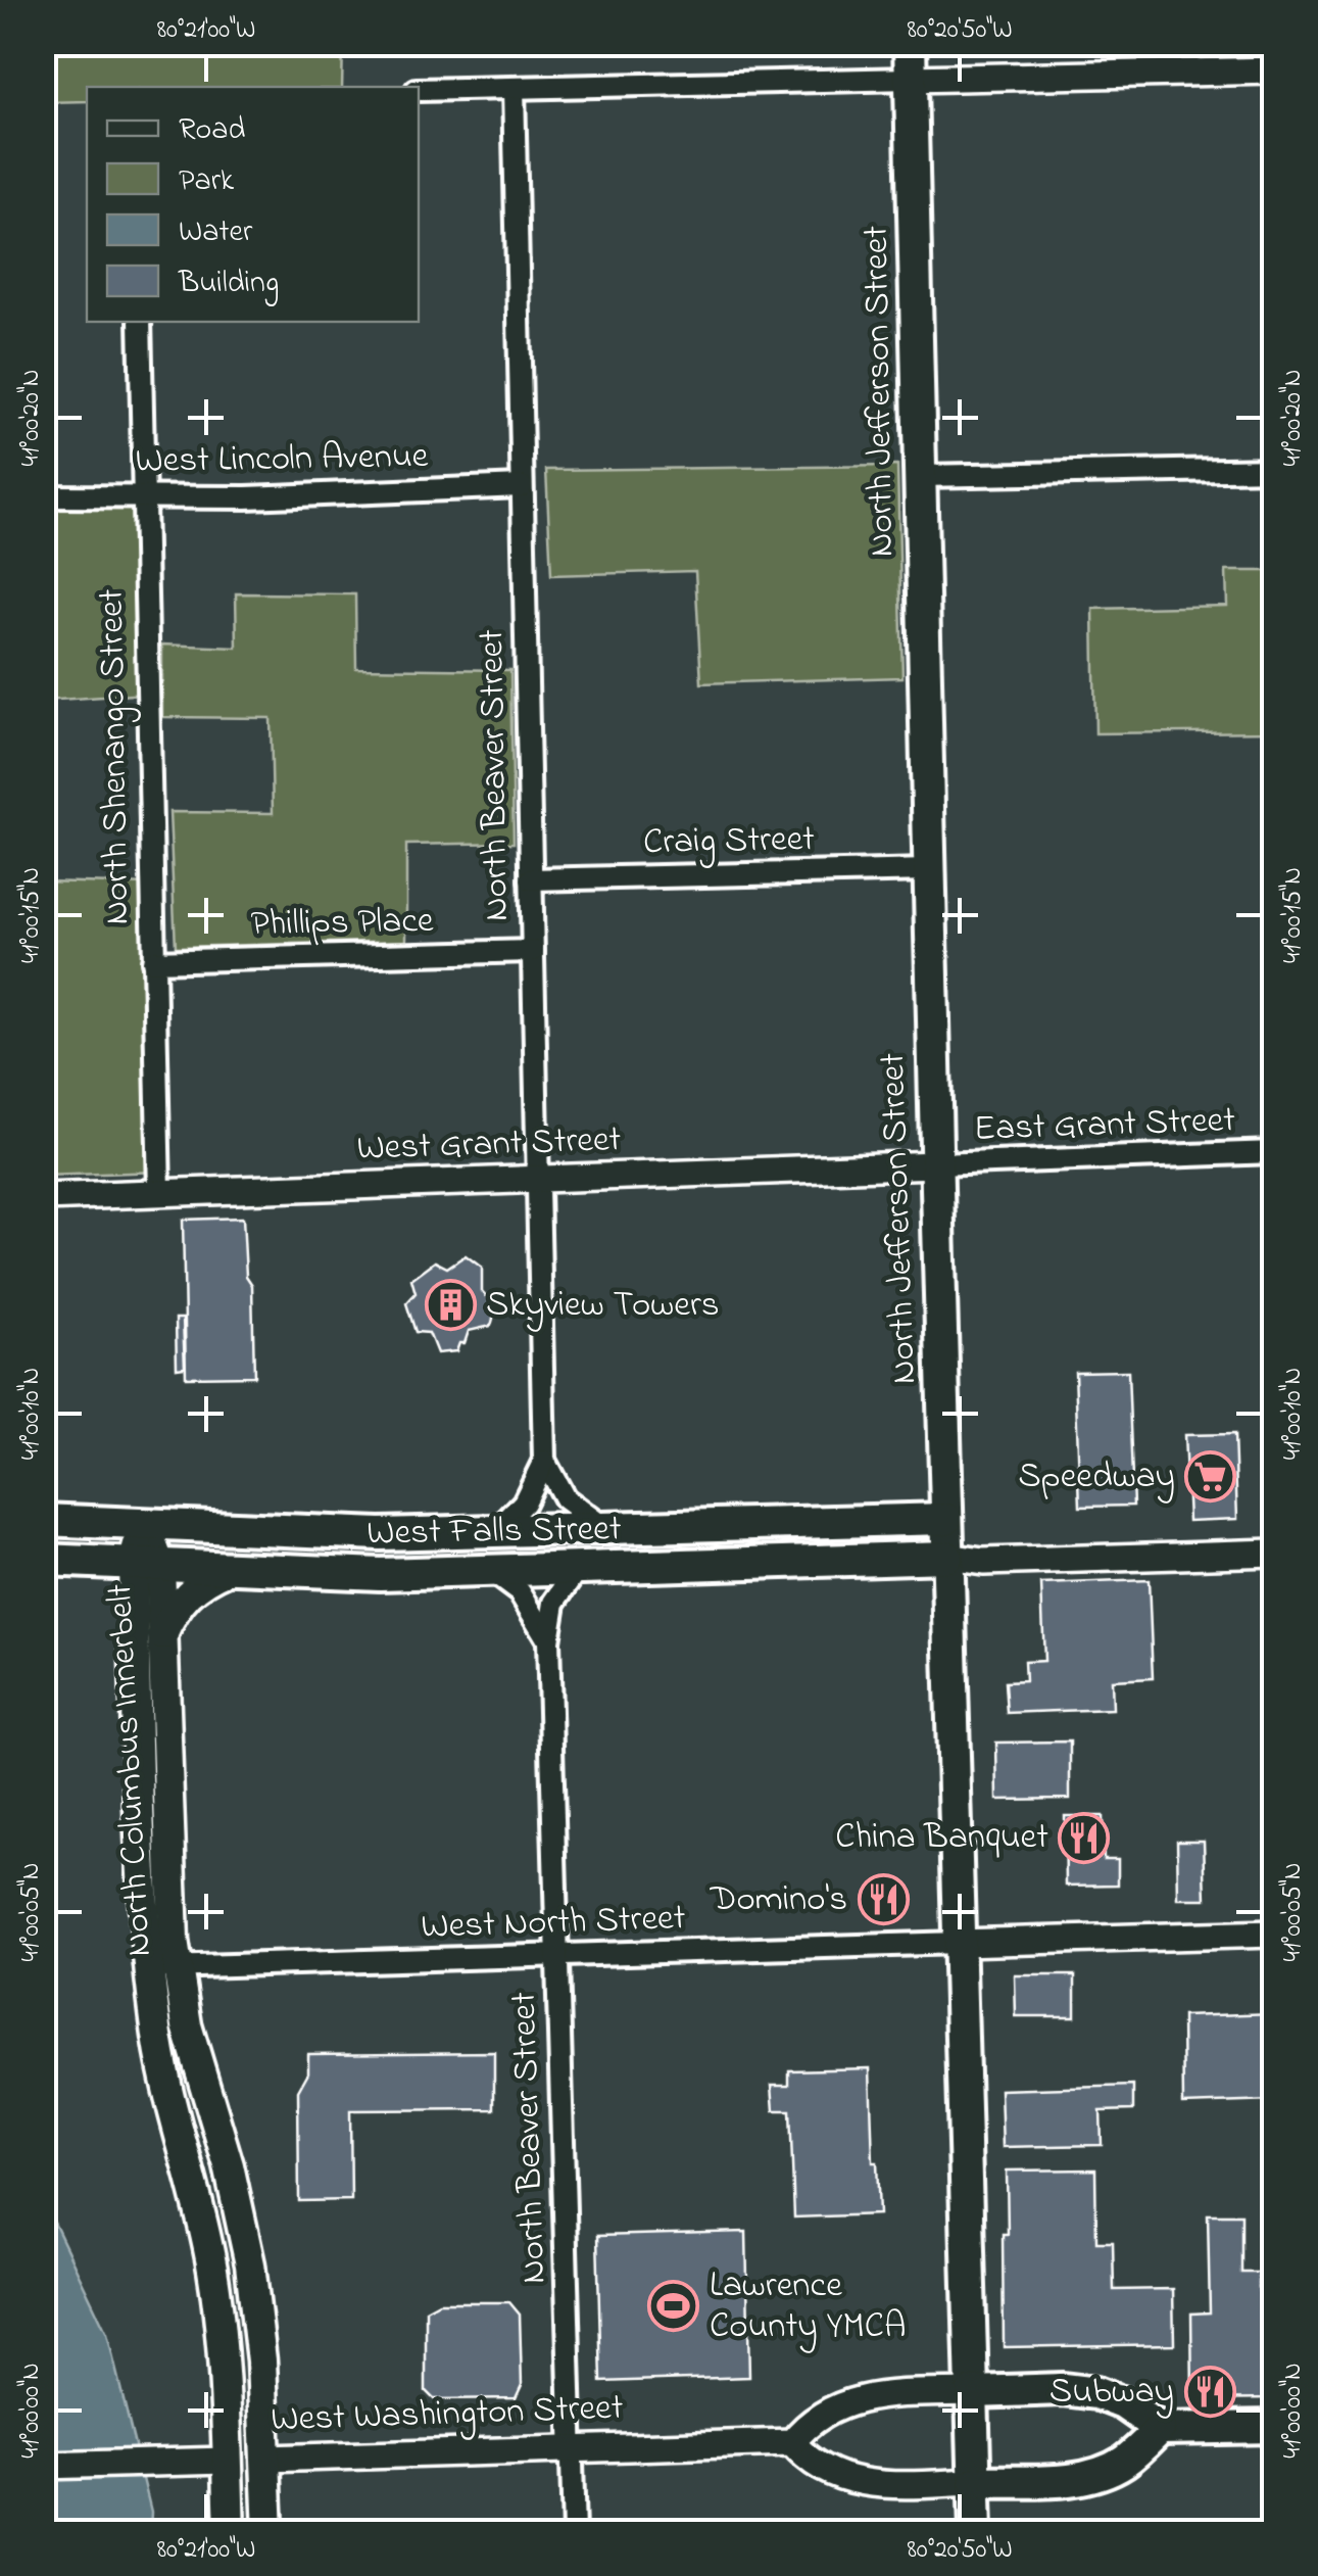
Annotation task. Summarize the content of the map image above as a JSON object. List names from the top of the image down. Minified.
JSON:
{"streets":{"main road":["North Jefferson Street","West Falls Street","North Columbus Innerbelt","West Washington Street"],"street":["West Lincoln Avenue","North Shenango Street","North Beaver Street","Craig Street","Phillips Place","East Grant Street","West Grant Street","West North Street"]},"crossings":[["North Jefferson Street","Craig Street"],["North Jefferson Street","East Grant Street"],["North Jefferson Street","West Grant Street"],["North Jefferson Street","West Falls Street"],["North Jefferson Street","West North Street"],["West Lincoln Avenue","North Shenango Street"],["West Lincoln Avenue","North Beaver Street"],["North Shenango Street","Phillips Place"],["North Shenango Street","West Grant Street"],["North Beaver Street","Craig Street"],["North Beaver Street","Phillips Place"],["North Beaver Street","West Grant Street"],["North Beaver Street","West Falls Street"],["North Beaver Street","West North Street"],["North Beaver Street","West Washington Street"],["East Grant Street","West Grant Street"],["West Falls Street","North Columbus Innerbelt"],["North Columbus Innerbelt","West North Street"],["North Columbus Innerbelt","West Washington Street"]],"places":{"building":["Skyview Towers"],"supermarket":["Speedway"],"restaurant":["China Banquet","Domino's","Subway"],"sports":["Lawrence County YMCA"]},"legend":["Road","Park","Water","Building"],"coordinates":["80°21'00\"W","80°20'50\"W","41°00'20\"N","41°00'15\"N","41°00'10\"N","41°00'05\"N","41°00'00\"N"]}
